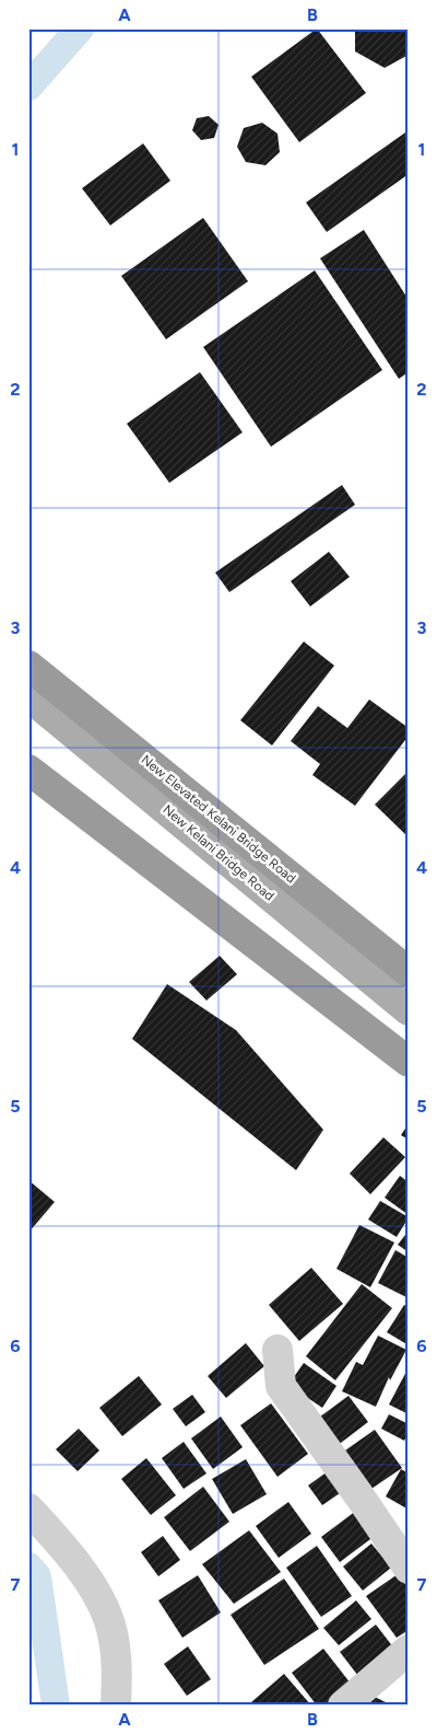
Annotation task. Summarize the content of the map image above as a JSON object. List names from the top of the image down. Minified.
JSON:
{"streets":{"highway":["New Elevated Kelani Bridge Road"],"main road":["New Kelani Bridge Road"]},"grid":{"columns":["A","B"],"rows":["1","2","3","4","5","6","7"]}}
